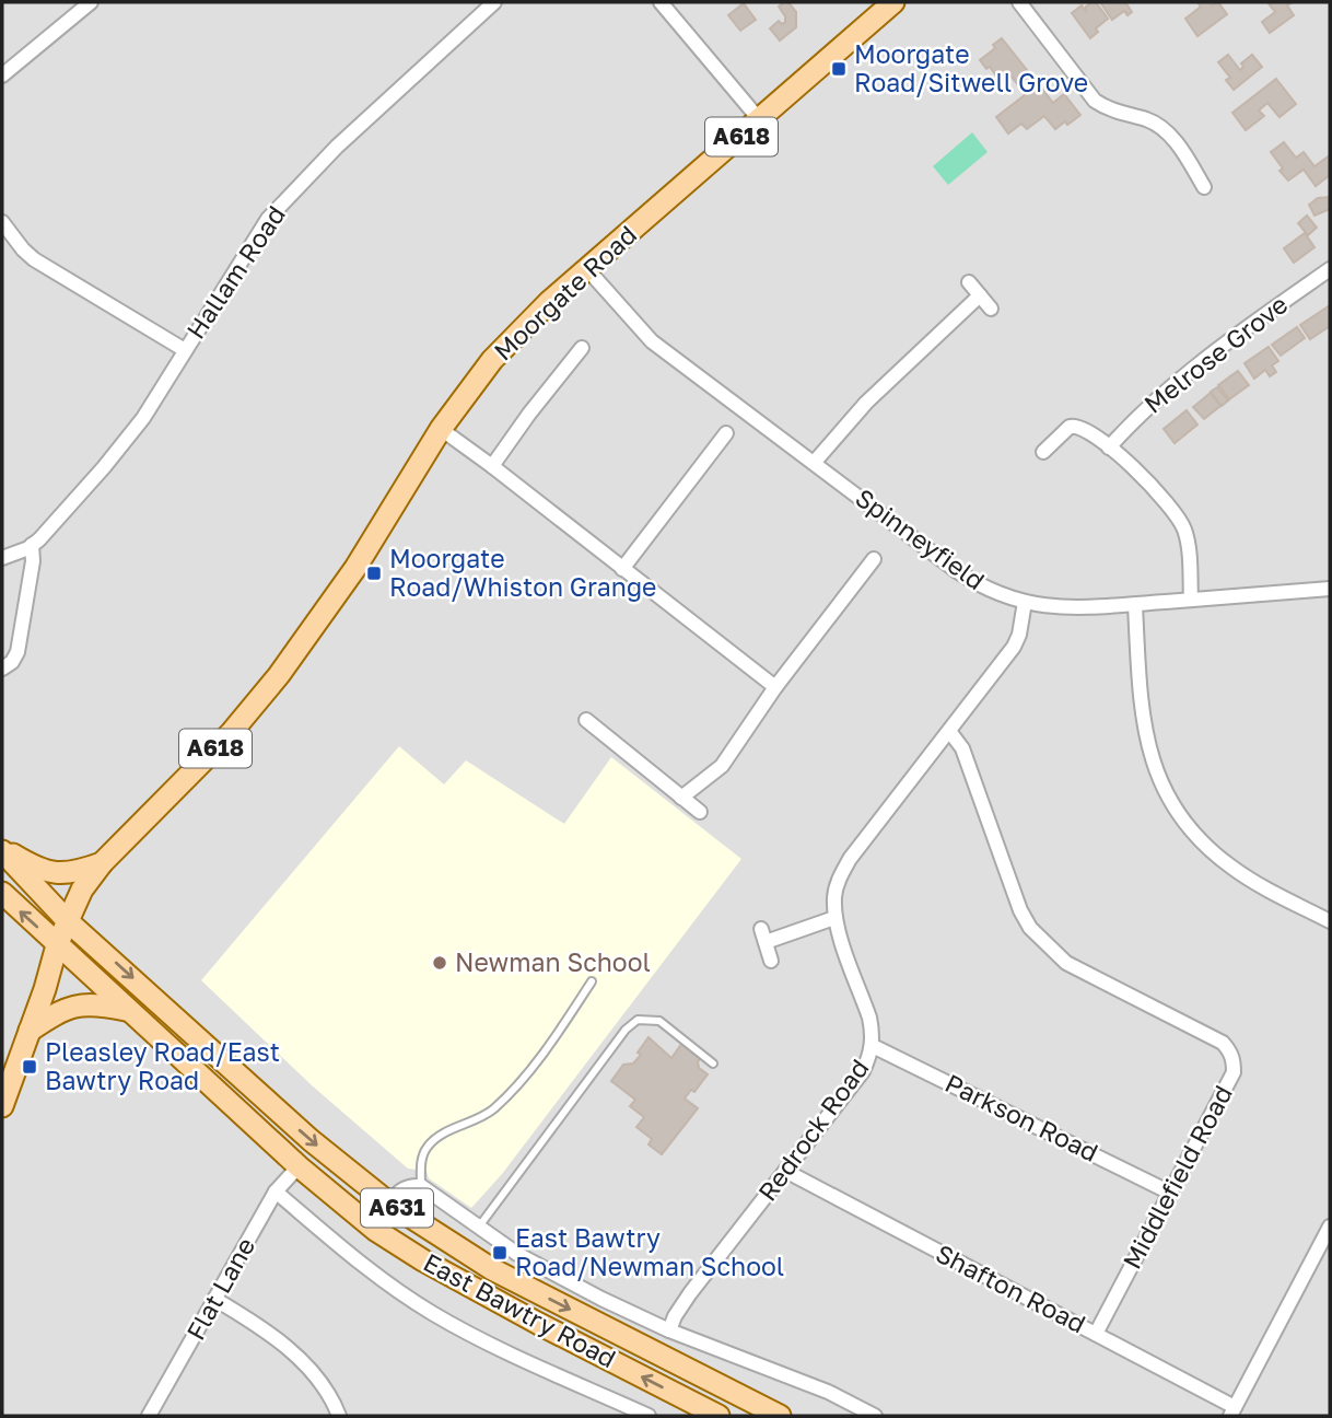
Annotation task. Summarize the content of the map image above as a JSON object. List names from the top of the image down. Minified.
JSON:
{"streets":{"main road":["A618","Moorgate Road","A631","East Bawtry Road"],"street":["Hallam Road","Melrose Grove","Spinneyfield","Parkson Road","Redrock Road","Middlefield Road","Flat Lane","Shafton Road"]},"crossings":[["A618","Moorgate Road"],["A618","A631"],["A618","East Bawtry Road"],["Moorgate Road","Spinneyfield"],["Moorgate Road","A631"],["Moorgate Road","East Bawtry Road"],["Spinneyfield","Redrock Road"],["Parkson Road","Redrock Road"],["Parkson Road","Middlefield Road"],["Redrock Road","Middlefield Road"],["Redrock Road","Shafton Road"],["Redrock Road","East Bawtry Road"],["Middlefield Road","Shafton Road"],["A631","East Bawtry Road"],["Flat Lane","East Bawtry Road"]],"places":{"transit":["Moorgate Road/Sitwell Grove","Moorgate Road/Whiston Grange","Pleasley Road/East Bawtry Road","East Bawtry Road/Newman School"],"other":["Newman School"]}}
